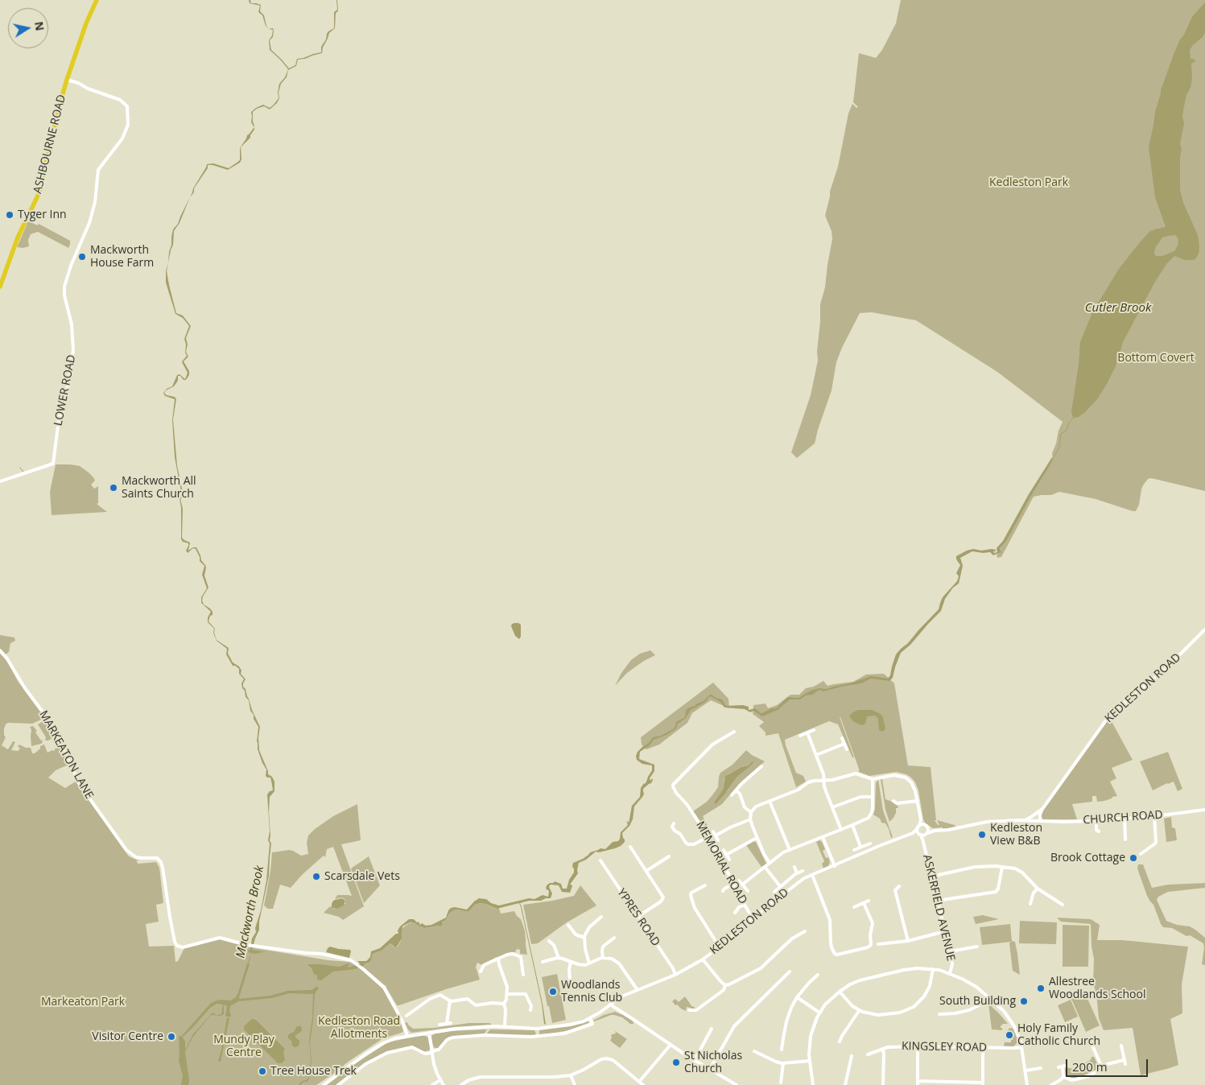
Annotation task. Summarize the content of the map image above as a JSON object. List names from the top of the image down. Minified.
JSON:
{"streets":{"highway":["ASHBOURNE ROAD"],"street":["LOWER ROAD","KEDLESTON ROAD","MARKEATON LANE","CHURCH ROAD","MEMORIAL ROAD","ASKERFIELD AVENUE","YPRES ROAD","KINGSLEY ROAD"]},"crossings":[["ASHBOURNE ROAD","LOWER ROAD"],["KEDLESTON ROAD","MARKEATON LANE"],["KEDLESTON ROAD","CHURCH ROAD"],["KEDLESTON ROAD","MEMORIAL ROAD"],["KEDLESTON ROAD","ASKERFIELD AVENUE"],["KEDLESTON ROAD","YPRES ROAD"]],"water":["Cutler Brook","Mackworth Brook"],"parks":["Kedleston Park","Bottom Covert","Markeaton Park","Kedleston Road Allotments","Mundy Play Centre"],"places":["Tyger Inn","Mackworth House Farm","Mackworth All Saints Church","Kedleston View B&B","Brook Cottage","Scarsdale Vets","Allestree Woodlands School","Woodlands Tennis Club","South Building","Holy Family Catholic Church","Visitor Centre","St Nicholas Church","Tree House Trek"],"scale_bar":"200 m","north":"right"}
